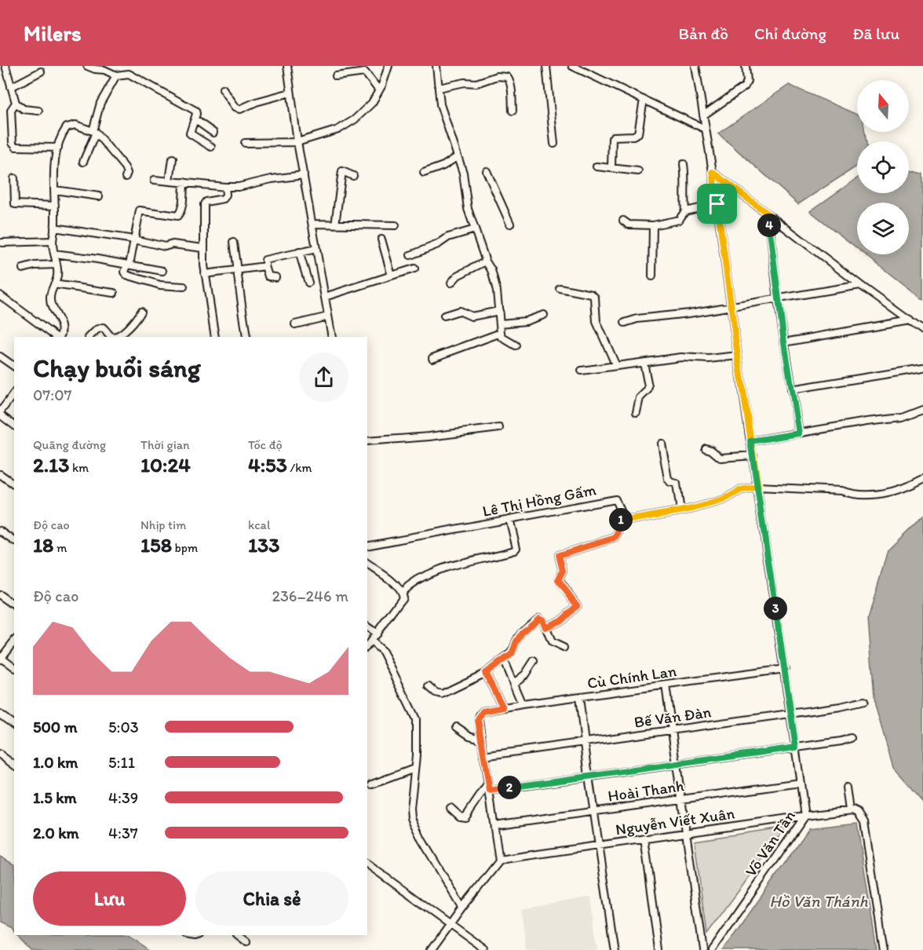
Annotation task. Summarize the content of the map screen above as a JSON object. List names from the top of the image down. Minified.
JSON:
{"streets":{"street":["Lê Thị Hồng Gấm","Cù Chính Lan","Bế Văn Đàn","Hoài Thanh","Nguyễn Viết Xuân","Võ Văn Tần"]},"crossings":[["Cù Chính Lan","Võ Văn Tần"],["Bế Văn Đàn","Võ Văn Tần"],["Hoài Thanh","Võ Văn Tần"],["Nguyễn Viết Xuân","Võ Văn Tần"]],"water":["Hồ Văn Thánh"],"north":"top","page":{"header":"Milers","nav":["Bản đồ","Chỉ đường","Đã lưu"],"pins":["4","1","3","2"],"heading":["Chạy buổi sáng","07:07"],"stats":[["Quãng đường","2.13 km"],["Thời gian","10:24"],["Tốc độ","4:53 /km"],["Độ cao","18 m"],["Nhịp tim","158 bpm"],["kcal","133"]],"chart":["Độ cao","236–246 m"],"list":[{"name":"500 m","note":"5:03"},{"name":"1.0 km","note":"5:11"},{"name":"1.5 km","note":"4:39"},{"name":"2.0 km","note":"4:37"}],"buttons":["Lưu","Chia sẻ"]}}
